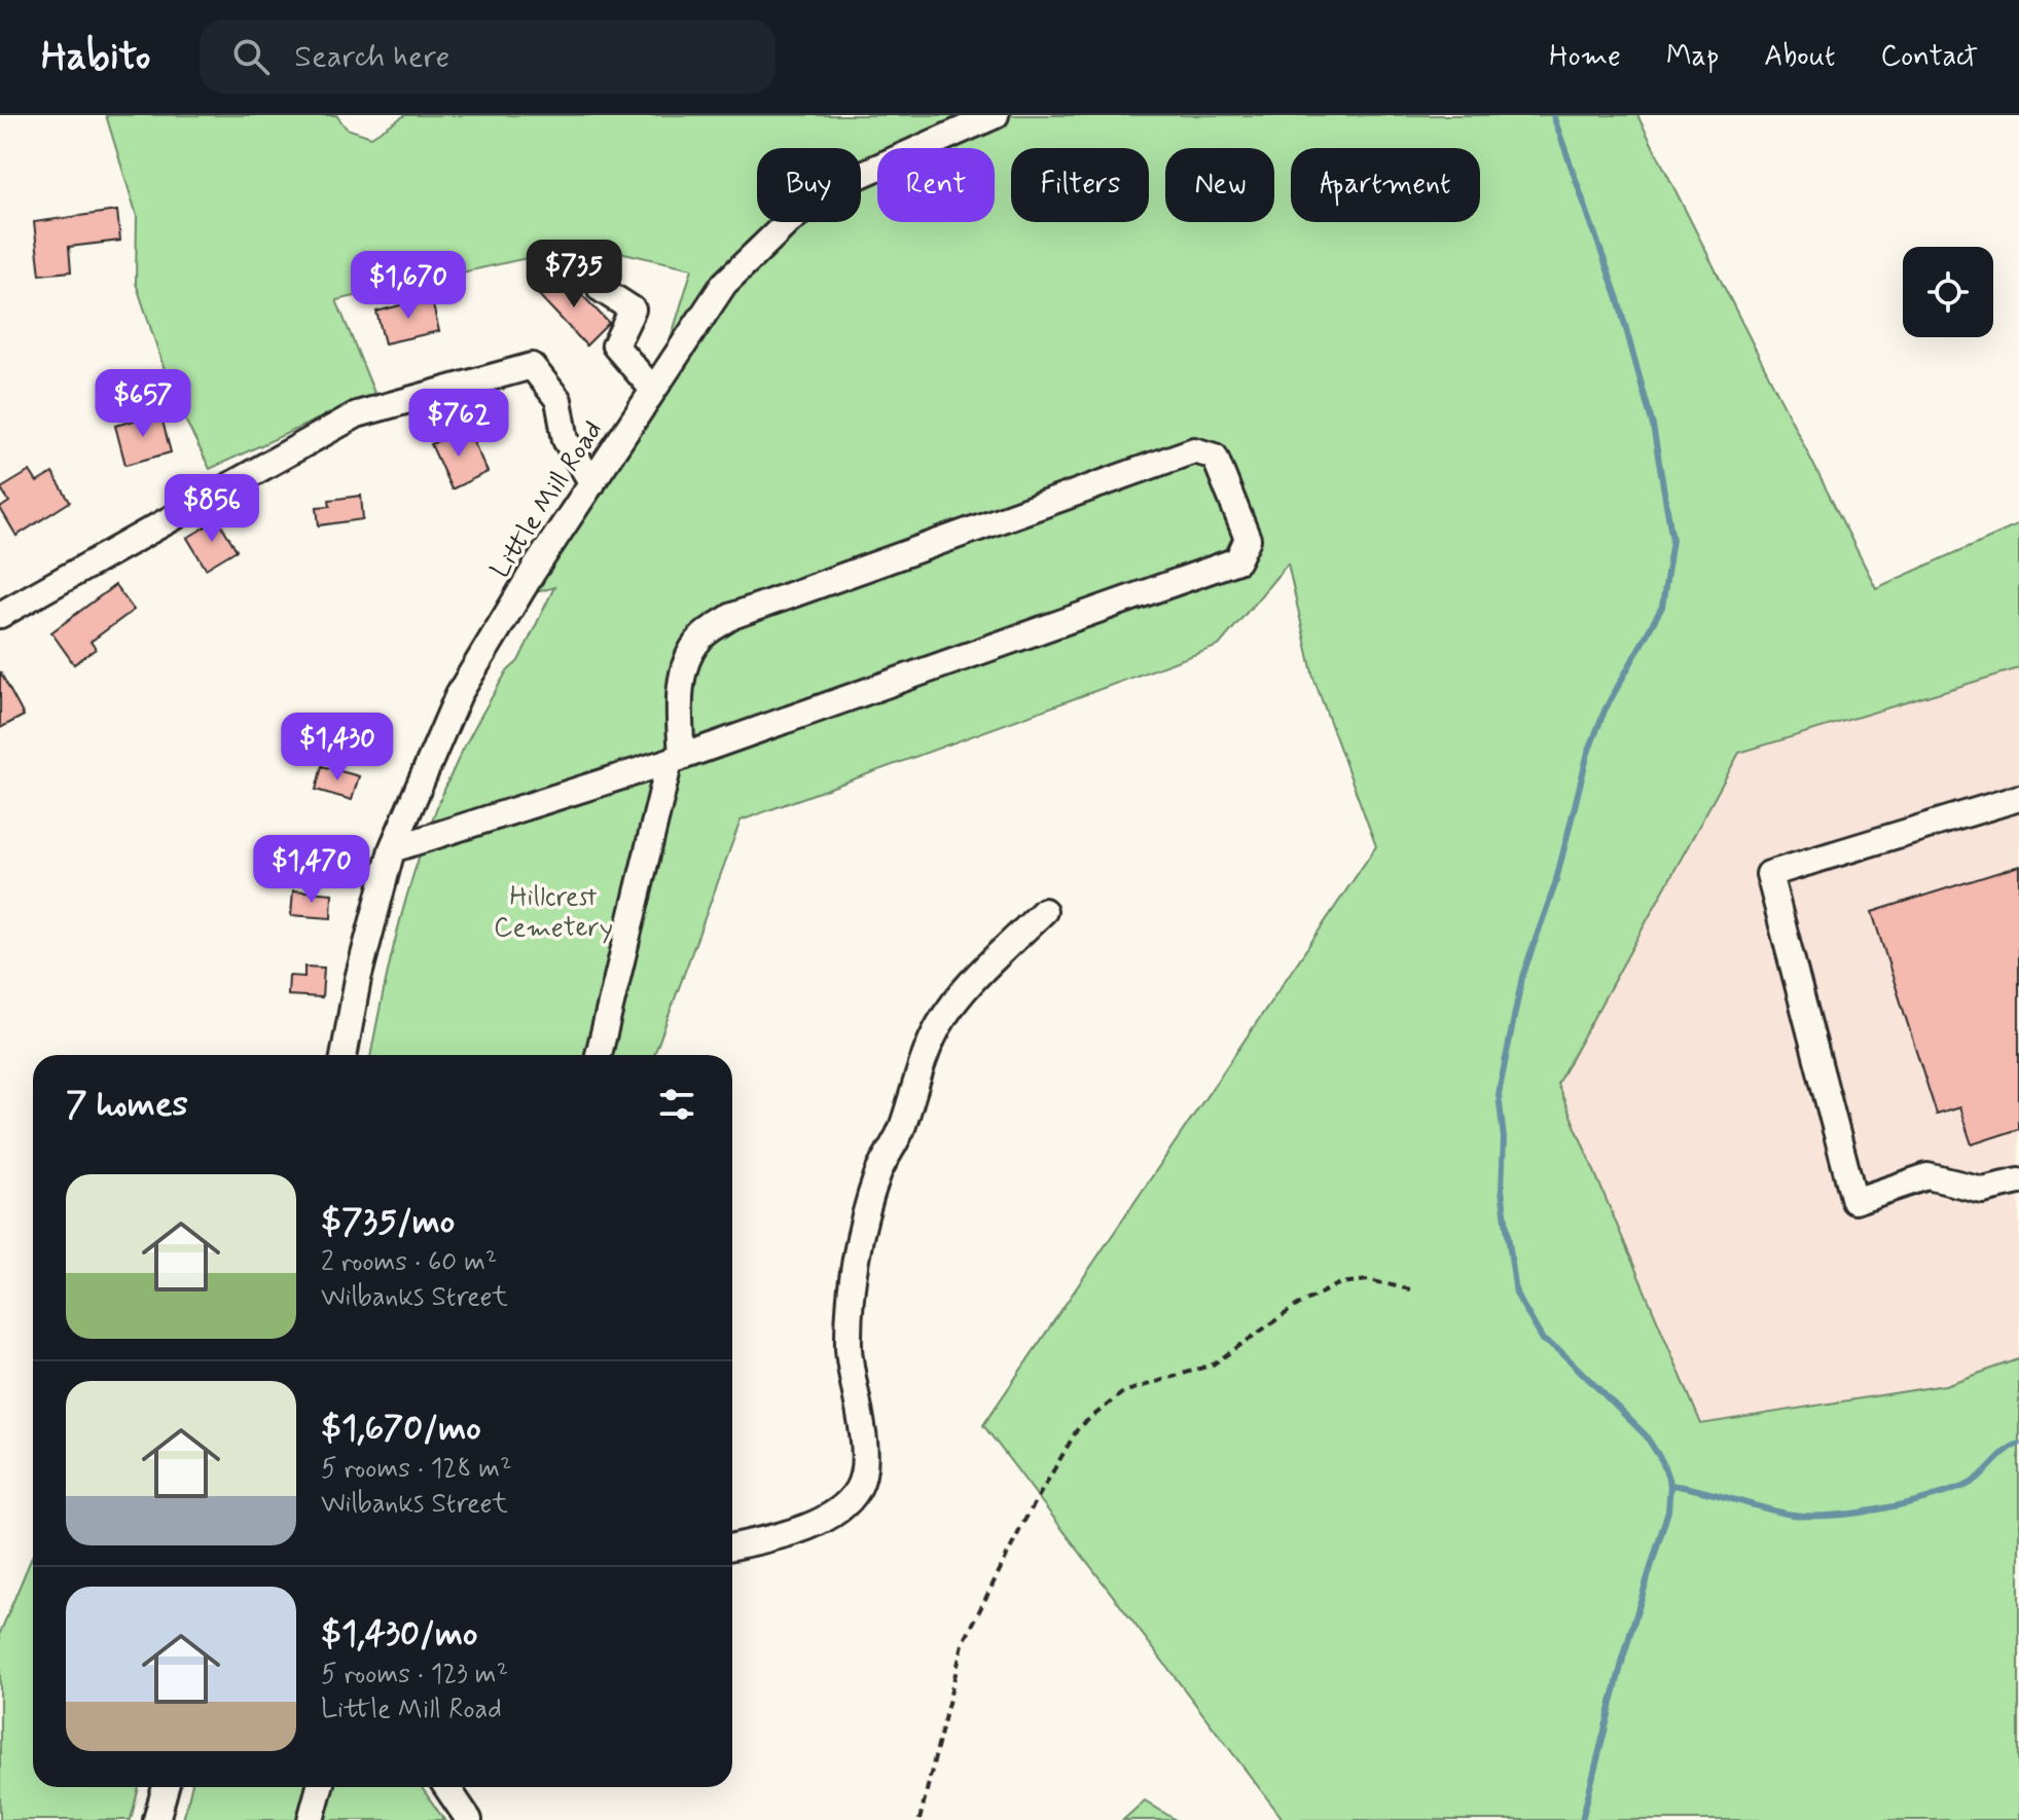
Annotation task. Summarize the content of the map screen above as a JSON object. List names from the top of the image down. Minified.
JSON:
{"streets":{"street":["Little Mill Road"]},"parks":["Hillcrest Cemetery"],"page":{"header":"Habito","search":"Search here","nav":["Home","Map","About","Contact"],"chip":["Buy","Rent","Filters","New","Apartment"],"price":["$735","$1,670","$657","$762","$856","$1,430","$1,470"],"heading":"7 homes","list":[{"name":"$735/mo","note":"2 rooms · 60 m² · Wilbanks Street"},{"name":"$1,670/mo","note":"5 rooms · 128 m² · Wilbanks Street"},{"name":"$1,430/mo","note":"5 rooms · 123 m² · Little Mill Road"}]}}
